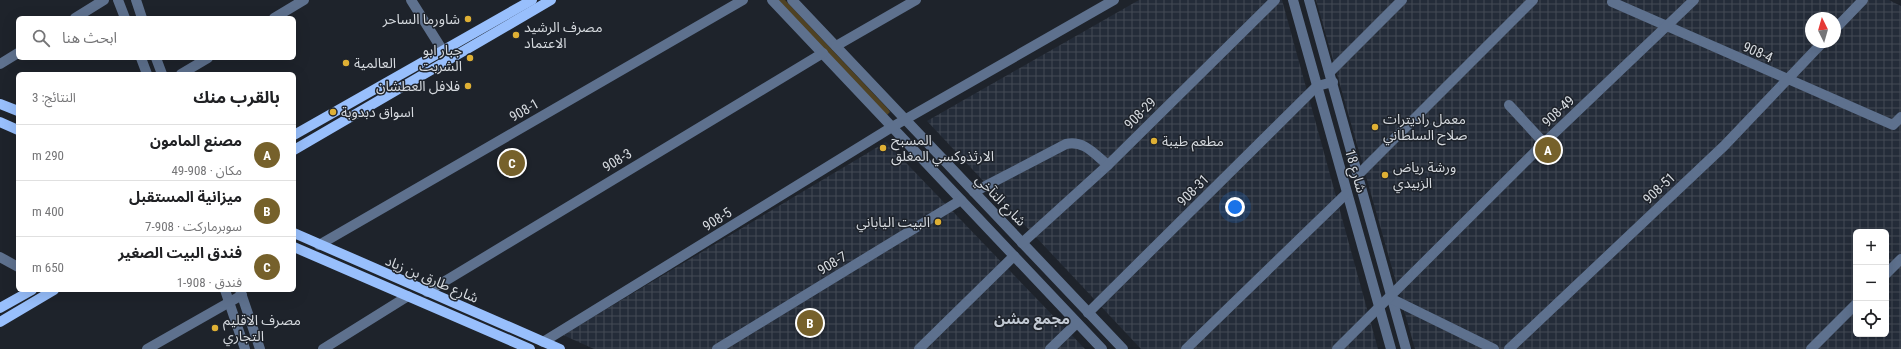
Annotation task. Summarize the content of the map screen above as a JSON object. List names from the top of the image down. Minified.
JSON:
{"streets":{"main road":["شارع طارق بن زياد"],"street":["908-4","908-1","908-49","908-29","908-3","شارع 18","908-51","908-31","شارع التآخي","908-5","908-7"]},"crossings":[["908-4","908-49"],["908-4","908-51"],["908-1","شارع طارق بن زياد"],["908-49","شارع 18"],["908-29","شارع التآخي"],["908-3","شارع التآخي"],["908-3","شارع طارق بن زياد"],["شارع 18","908-31"],["908-31","شارع التآخي"],["شارع التآخي","908-5"],["شارع التآخي","908-7"],["908-5","شارع طارق بن زياد"]],"districts":["مجمع مشن"],"places":["شاورما الساحر","مصرف الرشيد الاعتماد","جبار ابو الشربت","العالمية","فلافل العطشان","اسواق دبدوبة","معمل راديترات صلاح السلطاني","مطعم طيبة","المسبح الارثذوكسي المغلق","ورشة رياض الزبيدي","البيت الياباني","مصرف الاقليم التجاري"],"north":"top","page":{"search":"ابحث هنا","heading":["بالقرب منك","النتائج: 3"],"list":[{"mark":"A","name":"مصنع المامون","note":"مكان · 908-49","value":"290 m"},{"mark":"B","name":"ميزانية المستقبل","note":"سوبرماركت · 908-7","value":"400 m"},{"mark":"C","name":"فندق البيت الصغير","note":"فندق · 908-1","value":"650 m"}],"pins":["A","C","B"],"map_buttons":["+","−"]}}
